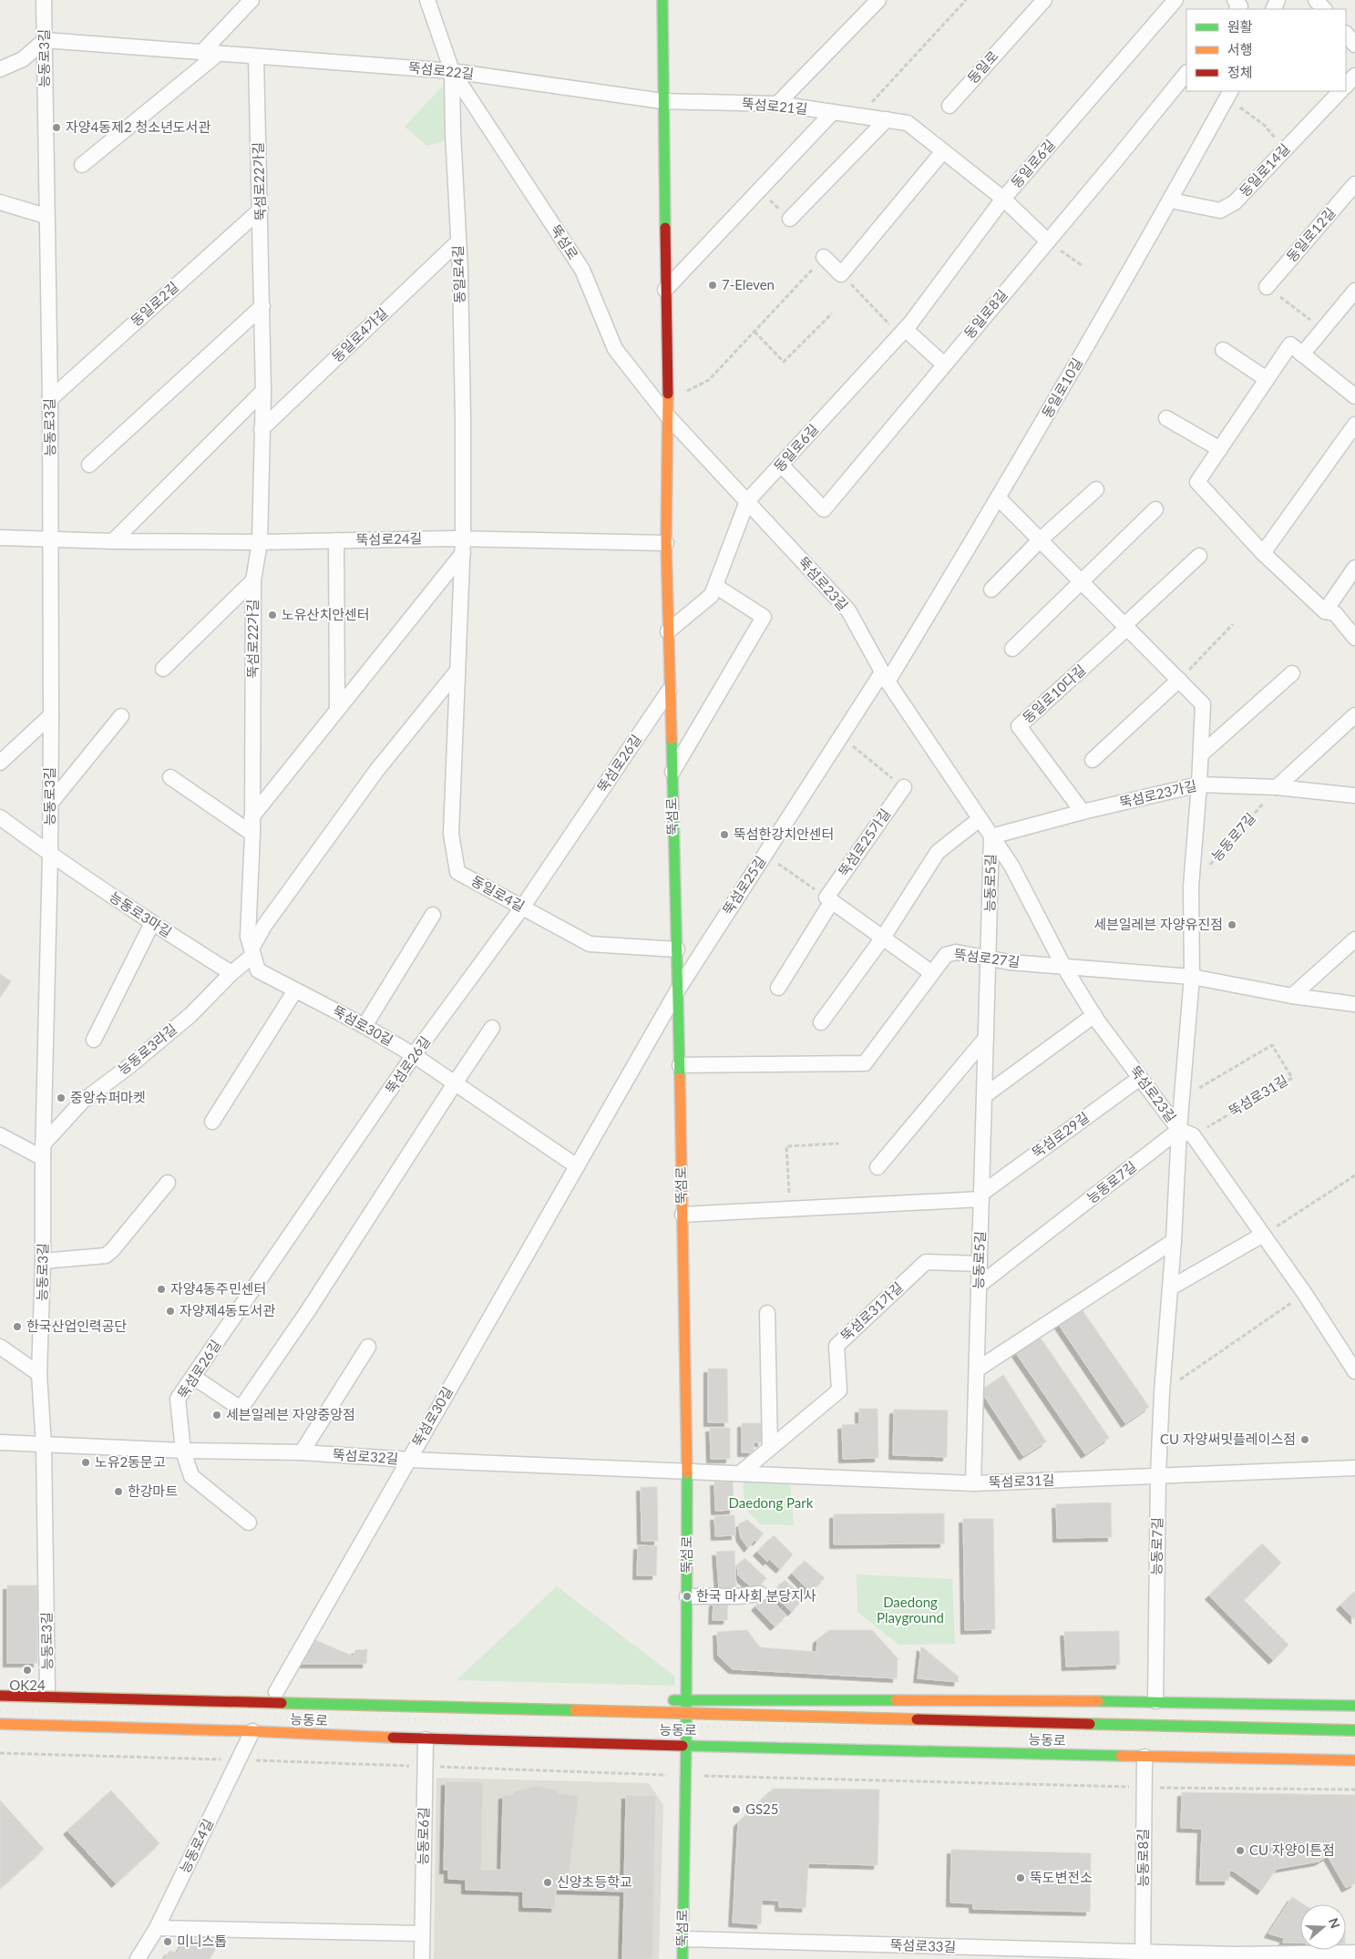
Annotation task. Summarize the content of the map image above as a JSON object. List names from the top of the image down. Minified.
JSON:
{"streets":{"main road":["뚝섬로","능동로"],"street":["능동로3길","동일로","뚝섬로22길","뚝섬로21길","동일로6길","동일로14길","뚝섬로22가길","동일로12길","동일로4길","동일로2길","동일로8길","동일로4가길","동일로10길","뚝섬로24길","뚝섬로23길","동일로10다길","뚝섬로26길","뚝섬로23가길","능동로7길","뚝섬로25가길","능동로5길","뚝섬로25길","능동로3마길","뚝섬로27길","뚝섬로30길","능동로3라길","뚝섬로31길","뚝섬로29길","뚝섬로31가길","뚝섬로32길","능동로6길","능동로4길","능동로8길","뚝섬로33길"]},"crossings":[["능동로3길","뚝섬로22길"],["능동로3길","동일로2길"],["능동로3길","뚝섬로24길"],["능동로3길","능동로3마길"],["능동로3길","능동로3라길"],["능동로3길","뚝섬로32길"],["뚝섬로22길","뚝섬로21길"],["뚝섬로22길","뚝섬로22가길"],["뚝섬로22길","뚝섬로"],["뚝섬로22길","동일로4길"],["뚝섬로21길","동일로6길"],["뚝섬로21길","뚝섬로"],["뚝섬로21길","동일로8길"],["동일로6길","동일로8길"],["동일로6길","뚝섬로23길"],["동일로14길","동일로10길"],["뚝섬로22가길","동일로2길"],["뚝섬로22가길","동일로4가길"],["뚝섬로22가길","뚝섬로24길"],["뚝섬로22가길","뚝섬로30길"],["뚝섬로22가길","능동로3라길"],["뚝섬로","동일로4길"],["뚝섬로","뚝섬로24길"],["뚝섬로","뚝섬로23길"],["뚝섬로","뚝섬로26길"],["뚝섬로","뚝섬로25길"],["뚝섬로","뚝섬로27길"],["뚝섬로","뚝섬로30길"],["뚝섬로","뚝섬로31길"],["뚝섬로","뚝섬로32길"],["뚝섬로","능동로"],["뚝섬로","뚝섬로33길"],["동일로4길","동일로4가길"],["동일로4길","뚝섬로24길"],["동일로4길","뚝섬로26길"],["동일로10길","뚝섬로23길"],["동일로10길","뚝섬로25길"],["뚝섬로23길","뚝섬로23가길"],["뚝섬로23길","능동로7길"],["뚝섬로23길","능동로5길"],["뚝섬로23길","뚝섬로25길"],["뚝섬로23길","뚝섬로27길"],["뚝섬로23길","뚝섬로31길"],["뚝섬로23길","뚝섬로29길"],["동일로10다길","뚝섬로23가길"],["뚝섬로26길","뚝섬로30길"],["뚝섬로26길","뚝섬로32길"],["뚝섬로23가길","능동로7길"],["뚝섬로23가길","능동로5길"],["능동로7길","능동로5길"],["능동로7길","뚝섬로27길"],["능동로7길","뚝섬로31길"],["능동로5길","뚝섬로27길"],["능동로5길","뚝섬로31길"],["능동로5길","뚝섬로29길"],["능동로5길","뚝섬로31가길"],["뚝섬로25길","뚝섬로30길"],["능동로3마길","능동로3라길"],["뚝섬로30길","뚝섬로32길"],["뚝섬로31길","뚝섬로31가길"],["뚝섬로31길","뚝섬로32길"],["능동로","능동로6길"],["능동로","능동로4길"],["능동로","능동로8길"],["능동로8길","뚝섬로33길"]],"parks":["Daedong Park","Daedong Playground"],"places":["자양4동제2 청소년도서관","7-Eleven","노유산치안센터","뚝섬한강치안센터","세븐일레븐 자양유진점","중앙슈퍼마켓","자양4동주민센터","자양제4동도서관","한국산업인력공단","세븐일레븐 자양중앙점","CU 자양써밋플레이스점","노유2동문고","한강마트","한국 마사회 분당지사","OK24","GS25","CU 자양이튼점","뚝도변전소","신양초등학교","미니스톱"],"legend":["원활","서행","정체"],"north":"right"}
